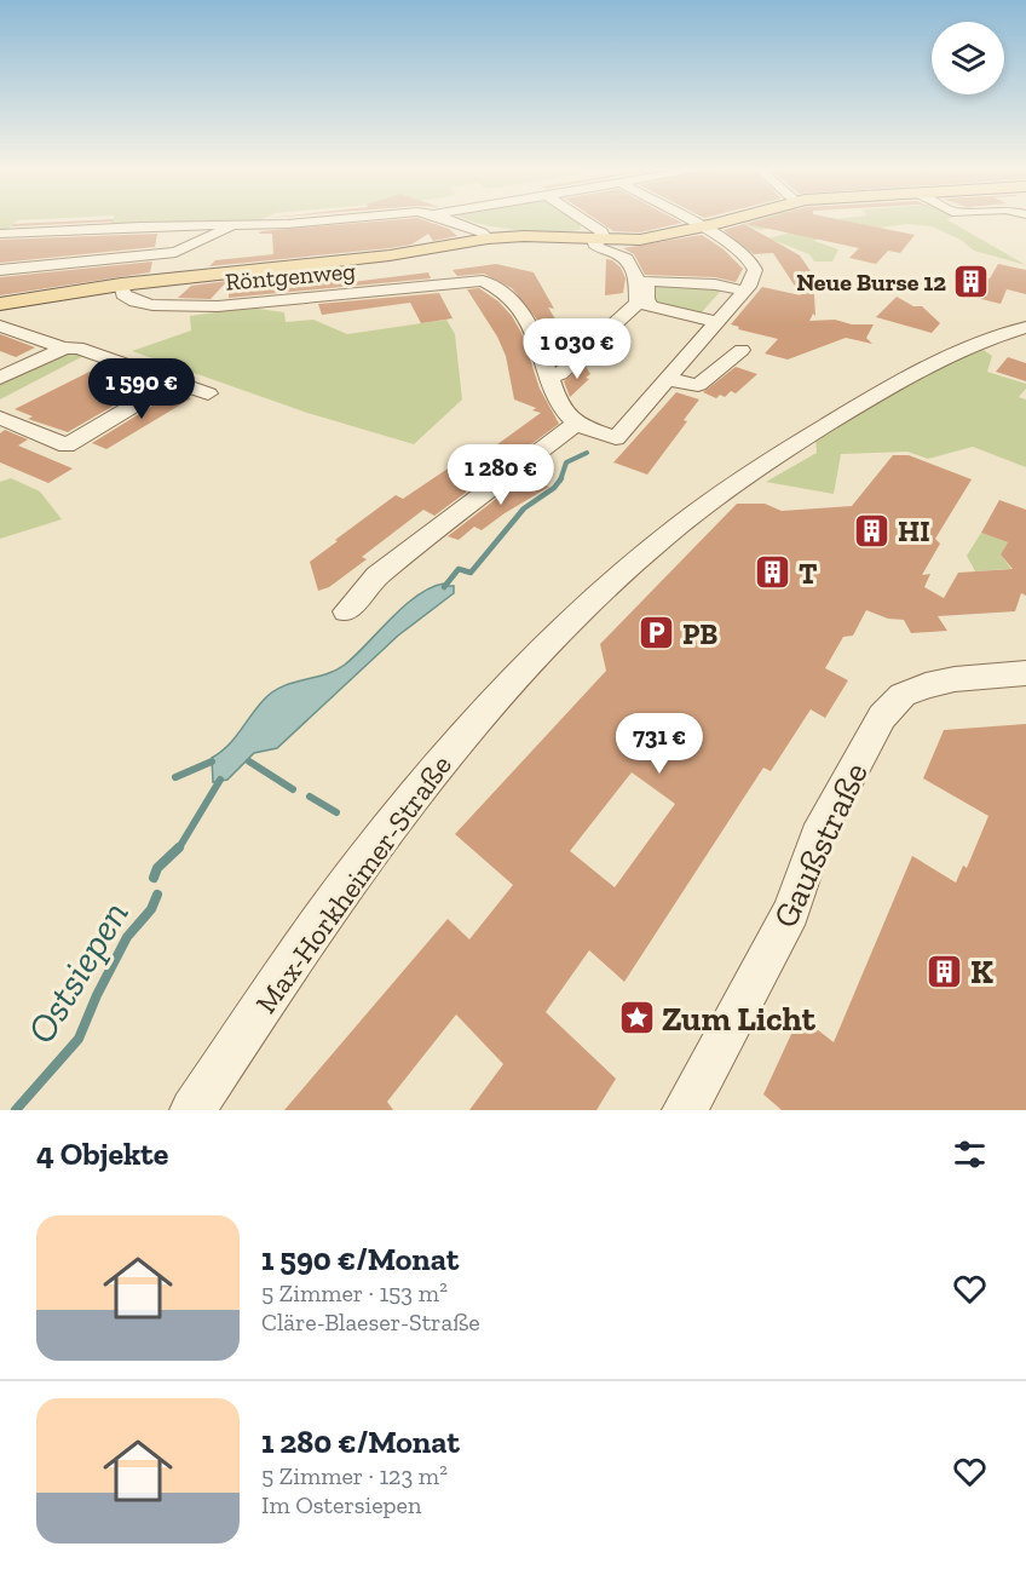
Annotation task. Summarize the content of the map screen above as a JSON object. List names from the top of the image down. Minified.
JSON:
{"streets":{"street":["Röntgenweg","Gaußstraße","Max-Horkheimer-Straße"]},"water":["Ostsiepen"],"places":{"building":["Neue Burse 12","HI","T","K"],"parking":["PB"],"place":["Zum Licht"]},"page":{"price":["1 030 €","1 590 €","1 280 €","731 €"],"heading":"4 Objekte","list":[{"name":"1 590 €/Monat","note":"5 Zimmer · 153 m² · Cläre-Blaeser-Straße"},{"name":"1 280 €/Monat","note":"5 Zimmer · 123 m² · Im Ostersiepen"}]}}
